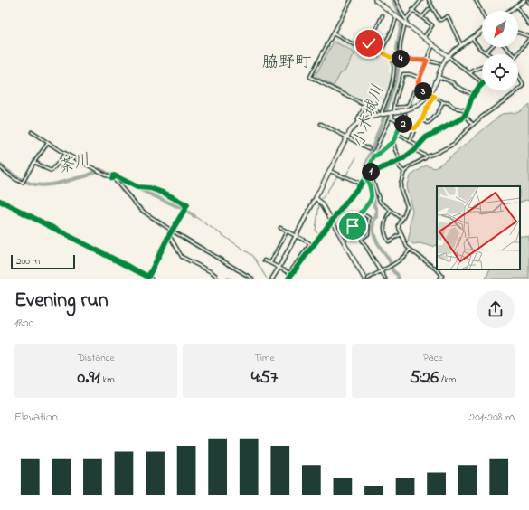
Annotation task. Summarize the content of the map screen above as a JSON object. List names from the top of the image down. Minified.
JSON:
{"districts":["脇野町"],"water":["小木城川","茶川"],"scale_bar":"200 m","north":"bottom left","page":{"pins":["4","3","2","1"],"scale":"200 m","heading":["Evening run","18:00"],"stats":[["Distance","0.91 km"],["Time","4:57"],["Pace","5:26 /km"]],"chart":["Elevation","201–208 m"]}}
